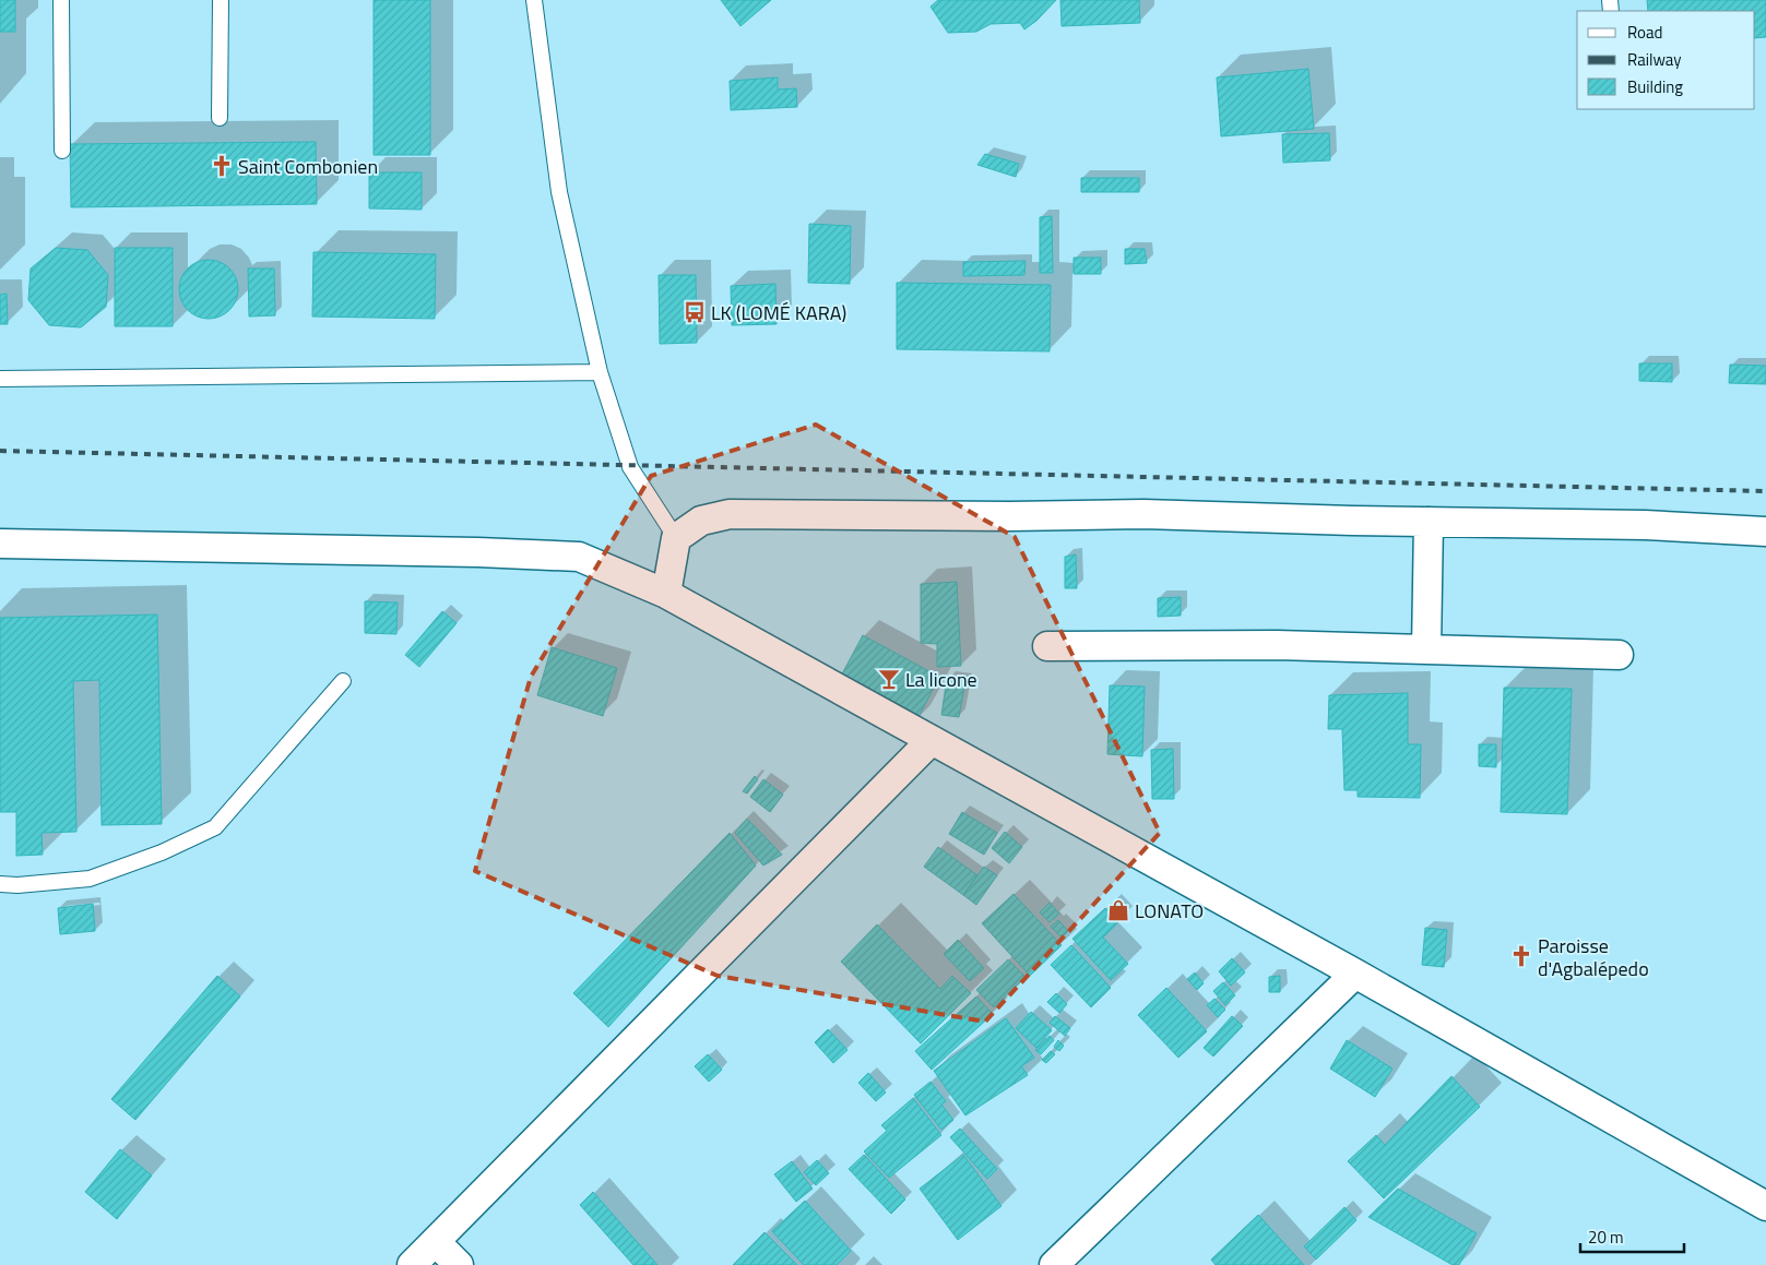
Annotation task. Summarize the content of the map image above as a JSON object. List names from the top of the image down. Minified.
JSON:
{"places":{"church":["Saint Combonien","Paroisse d'Agbalépedo"],"bus stop":["LK (LOMÉ KARA)"],"bar":["La licone"],"shop":["LONATO"]},"legend":["Road","Railway","Building"],"scale_bar":"20 m"}
